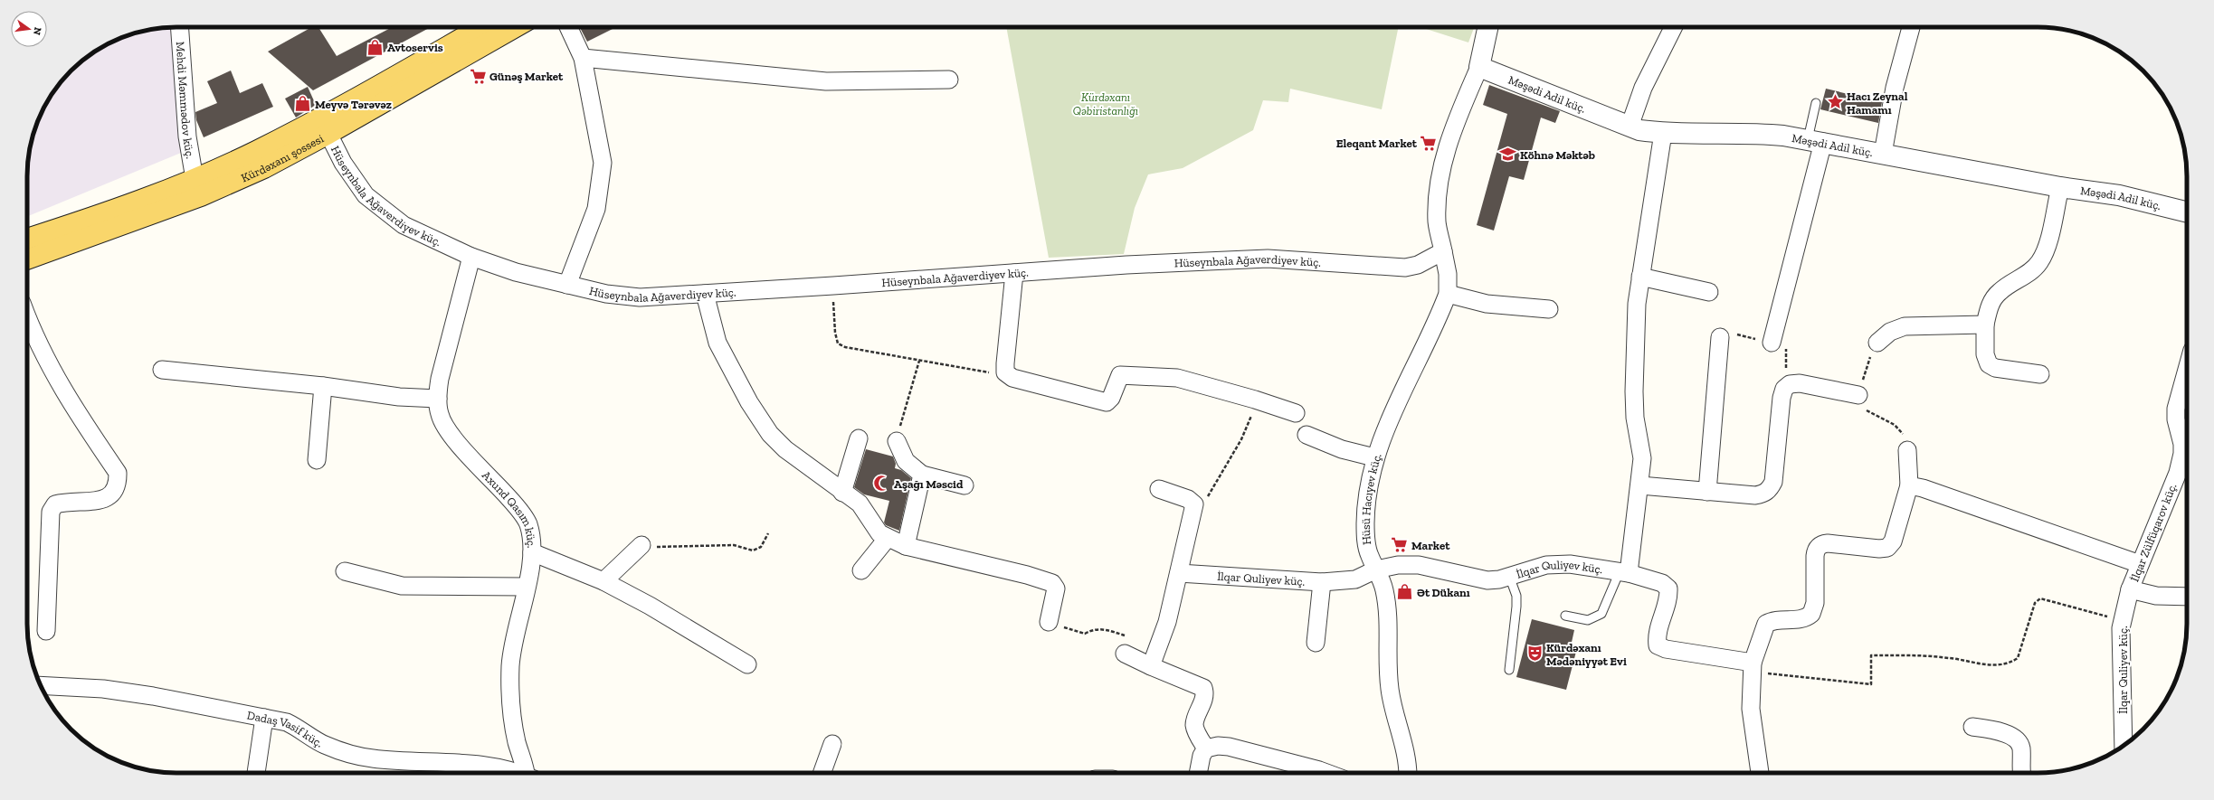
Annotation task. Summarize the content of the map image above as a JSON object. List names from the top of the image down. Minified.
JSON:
{"streets":{"main road":["Kürdəxanı şossesi"],"street":["Məşədi Adil küç.","Mehdi Məmmədov küç.","Hüseynbala Ağaverdiyev küç.","Hüsü Hacıyev küç.","Axund Qasım küç.","İlqar Zülfüqarov küç.","İlqar Quliyev küç.","Dadaş Vasif küç."]},"crossings":[["Mehdi Məmmədov küç.","Kürdəxanı şossesi"],["Kürdəxanı şossesi","Hüseynbala Ağaverdiyev küç."],["Hüseynbala Ağaverdiyev küç.","Hüsü Hacıyev küç."],["Hüseynbala Ağaverdiyev küç.","Axund Qasım küç."],["Hüsü Hacıyev küç.","İlqar Quliyev küç."],["İlqar Zülfüqarov küç.","İlqar Quliyev küç."]],"parks":["Kürdəxanı Qəbiristanlığı"],"places":{"shop":["Avtoservis","Meyvə Tərəvəz","Ət Dükanı"],"supermarket":["Günəş Market","Eleqant Market","Market"],"place":["Hacı Zeynal Hamamı"],"school or university":["Köhnə Məktəb"],"mosque":["Aşağı Məscid"],"theatre":["Kürdəxanı Mədəniyyət Evi"]},"north":"right"}
